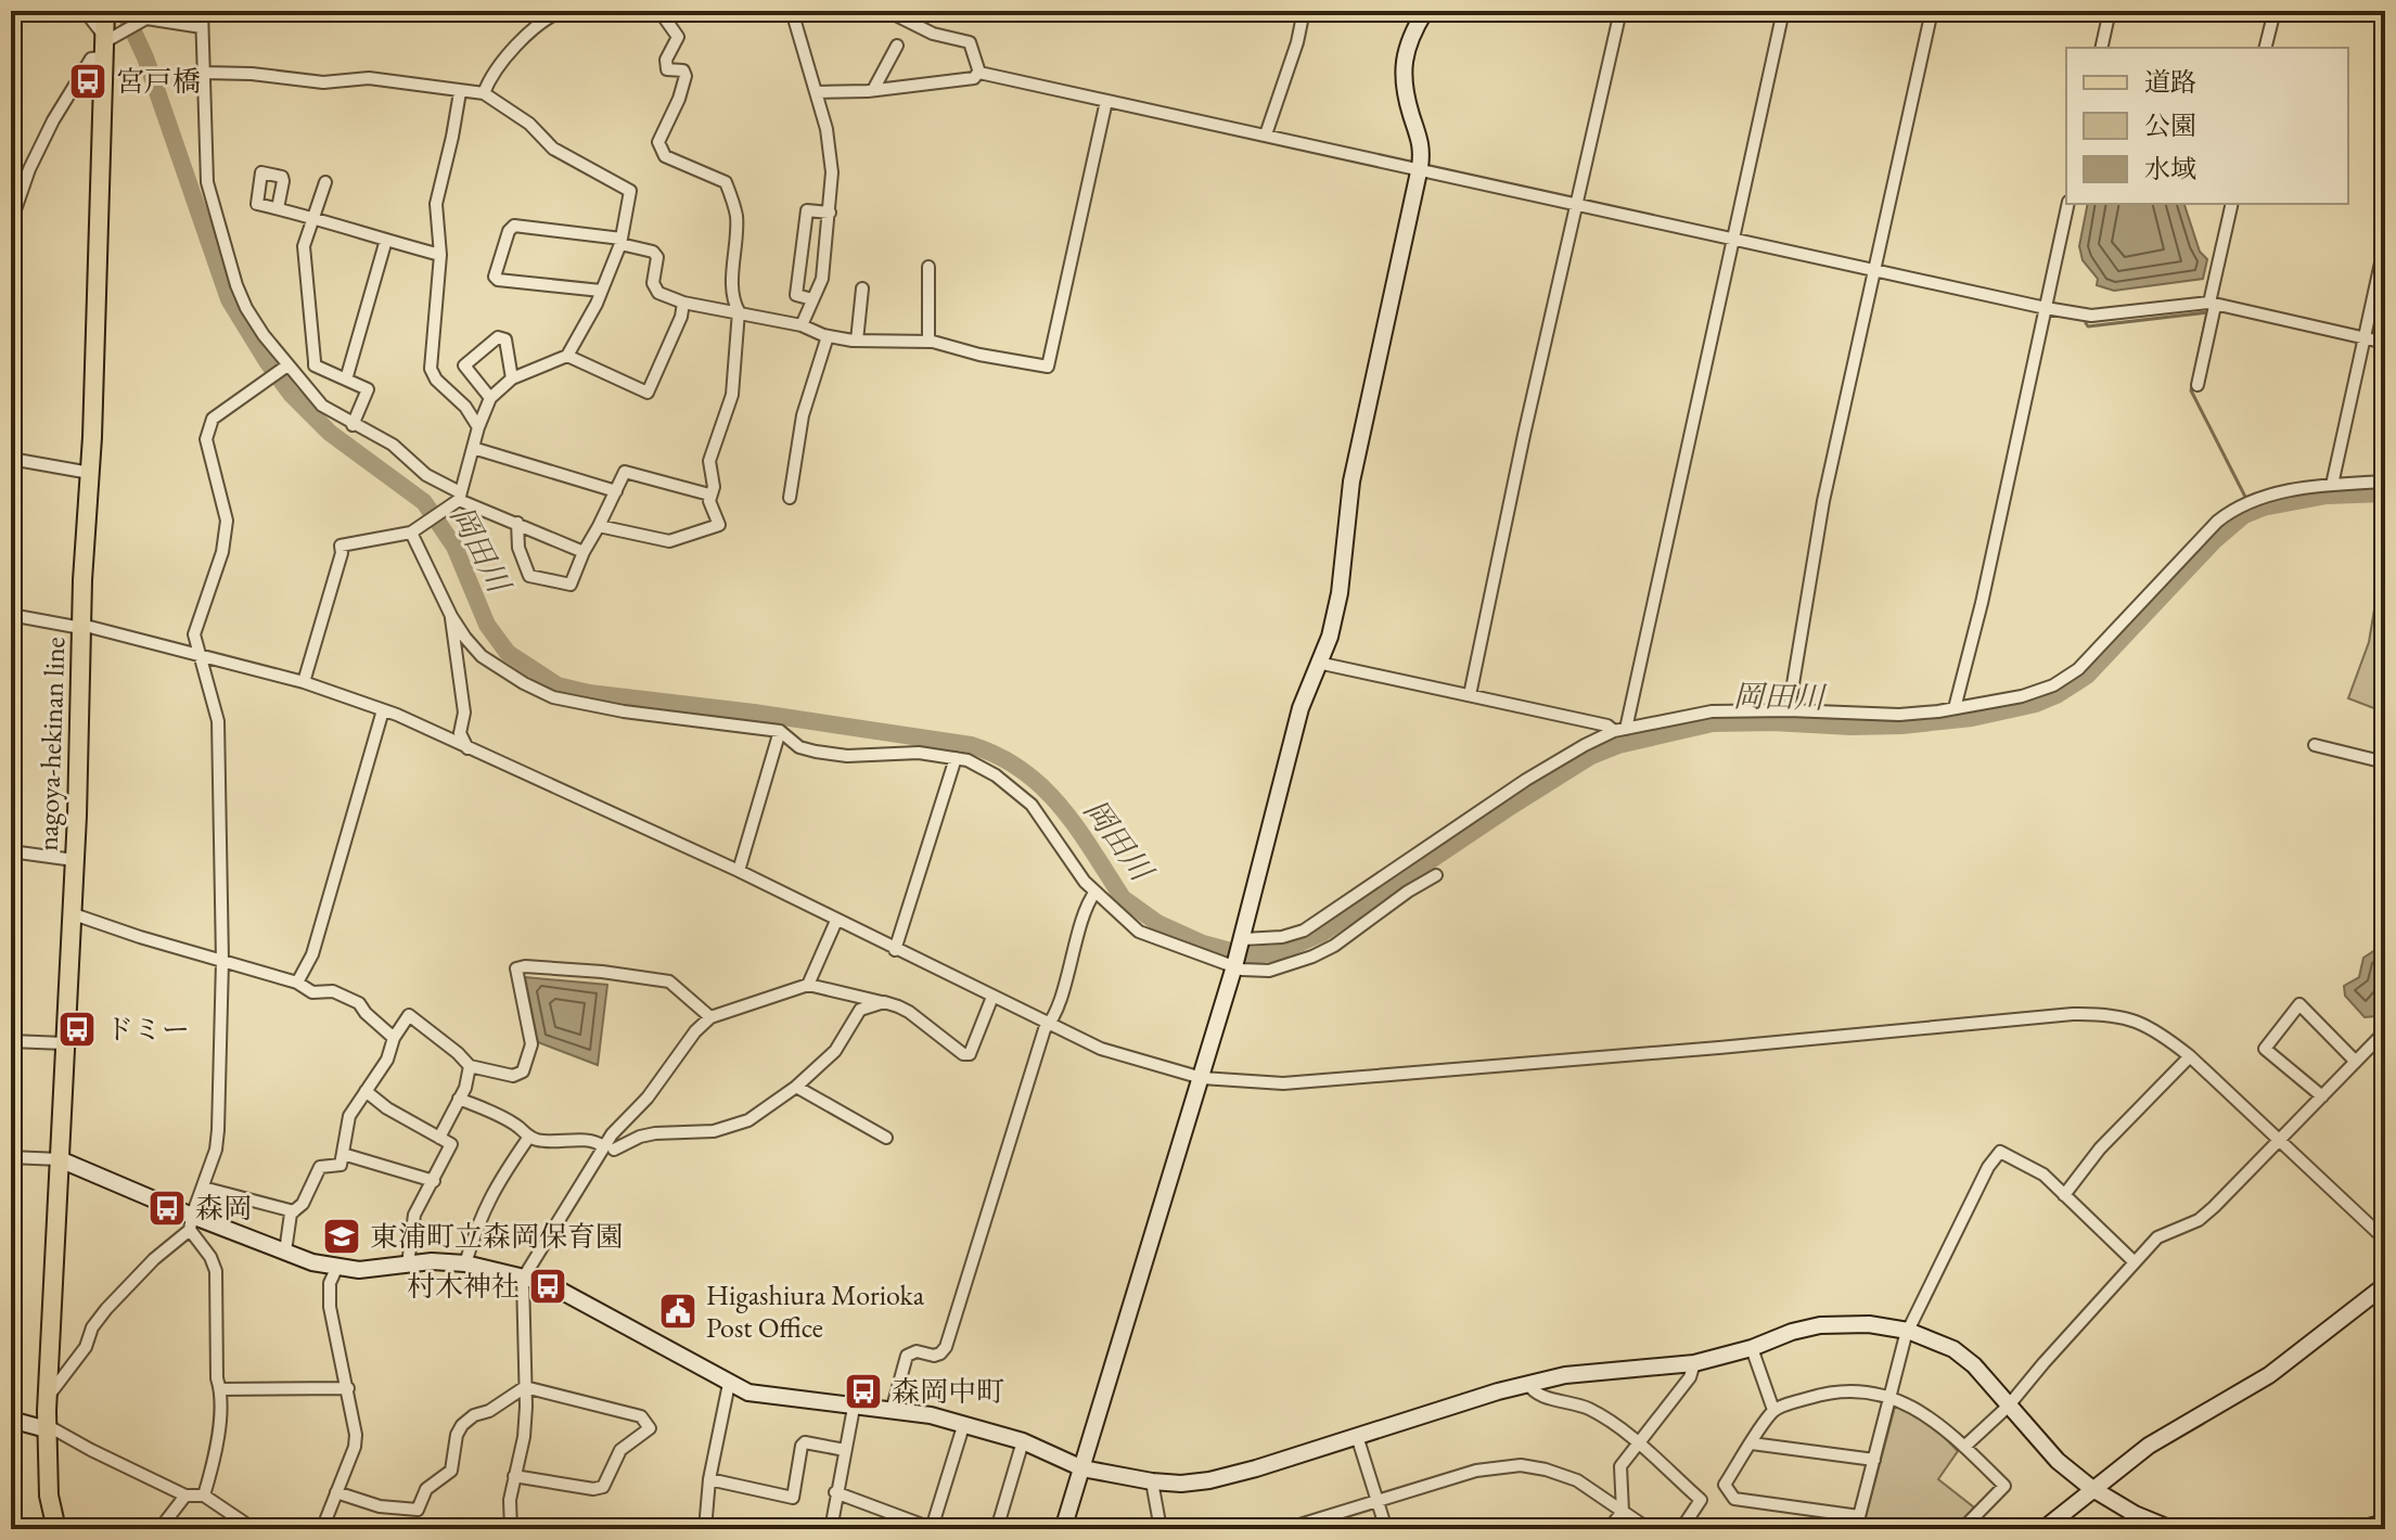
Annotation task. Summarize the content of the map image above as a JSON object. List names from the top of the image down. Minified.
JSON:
{"streets":{"main road":["nagoya-hekinan line"]},"water":["岡田川"],"places":{"bus stop":["宮戸橋","ドミー","森岡","村木神社","森岡中町"],"school or university":["東浦町立森岡保育園"],"public building":["Higashiura Morioka Post Office"]},"legend":["道路","公園","水域"]}
